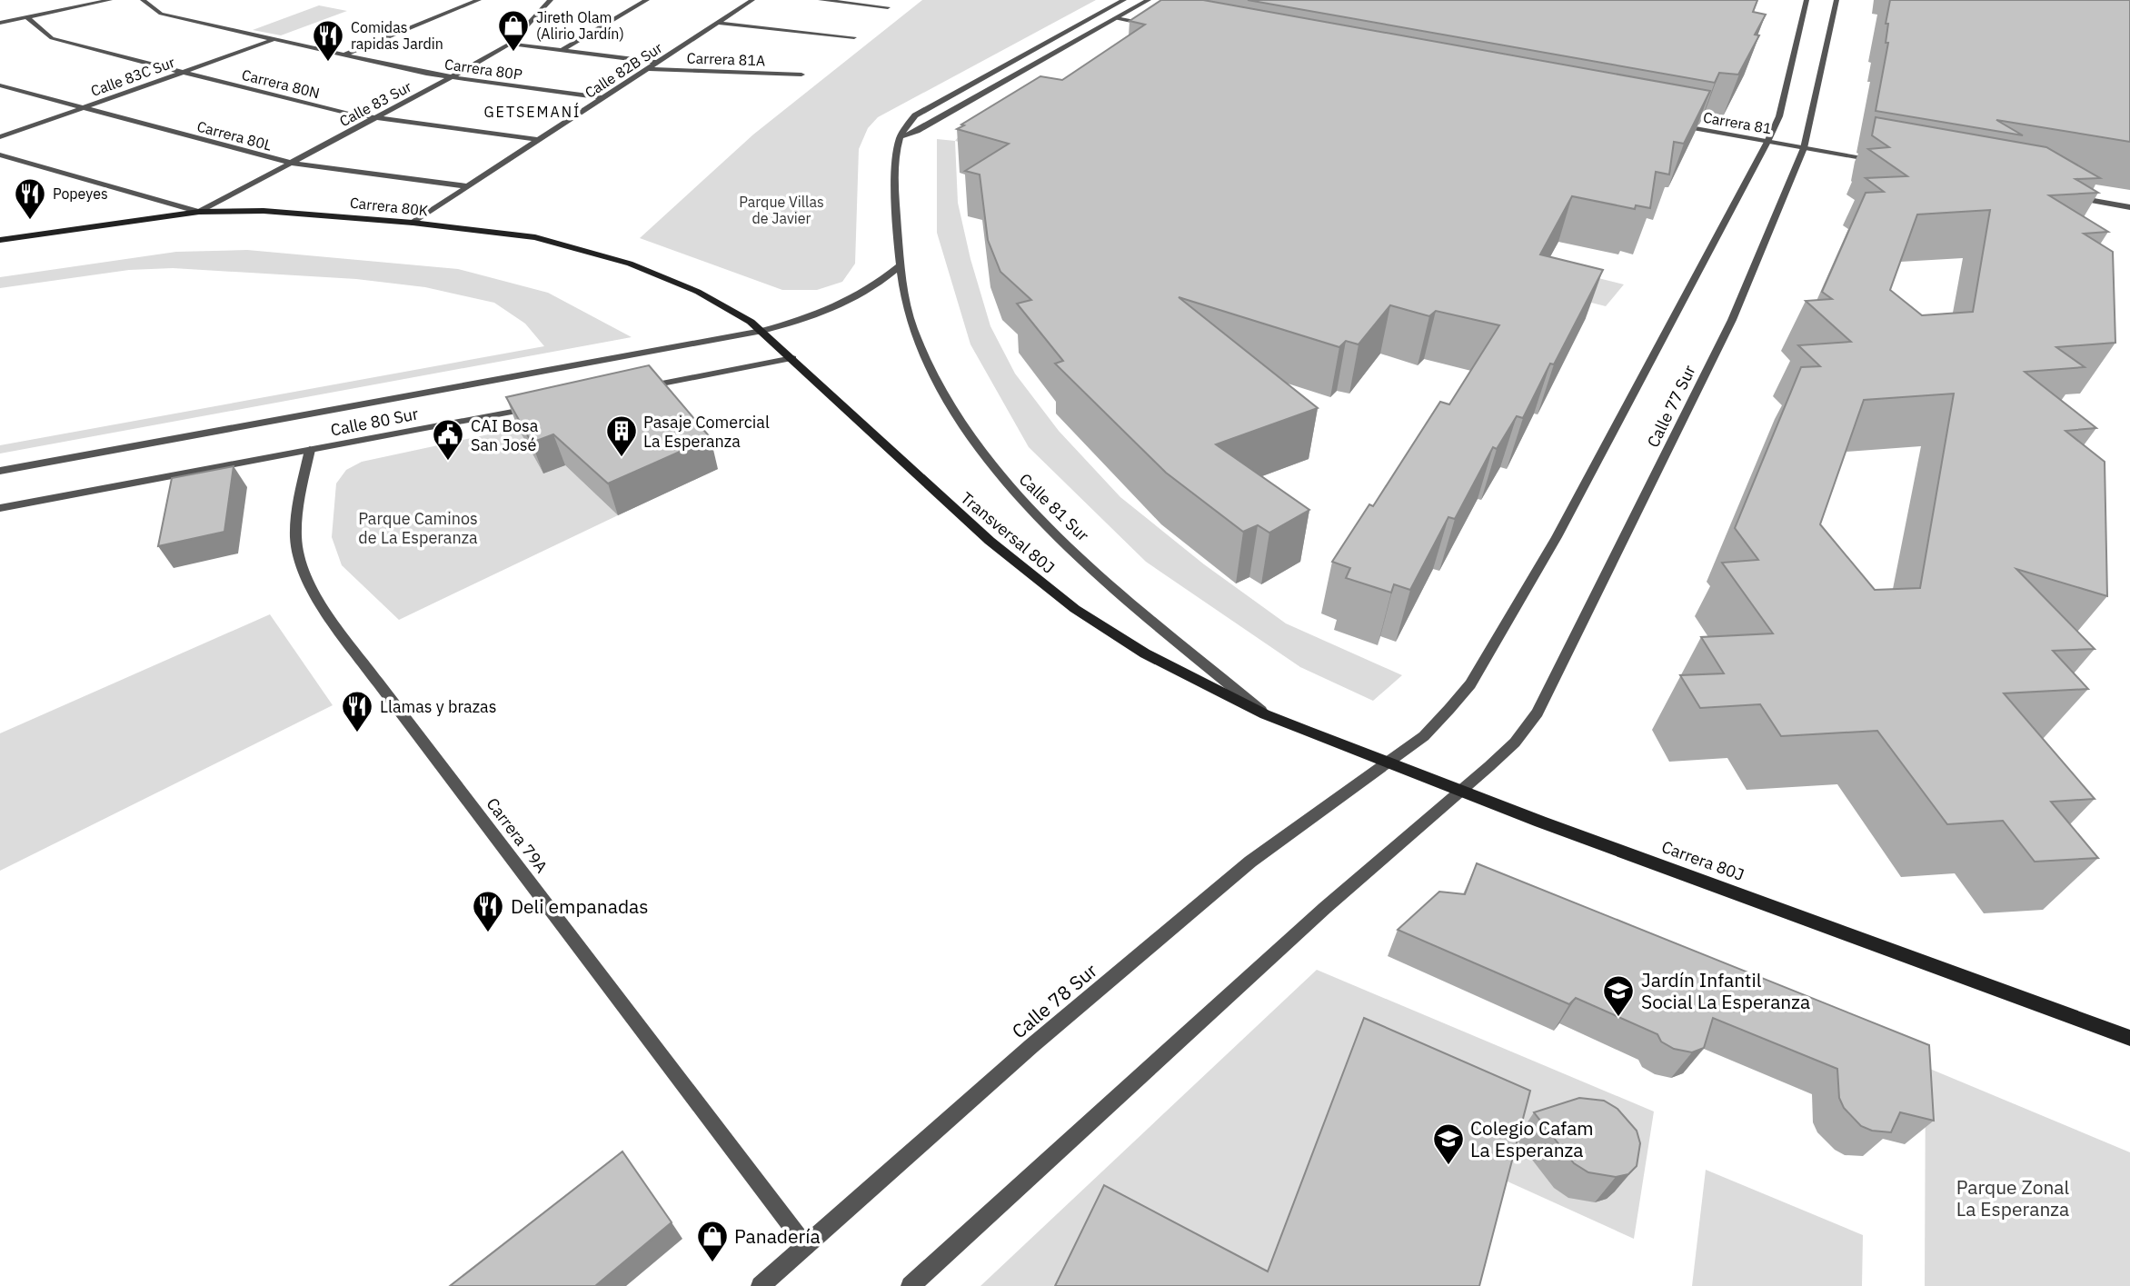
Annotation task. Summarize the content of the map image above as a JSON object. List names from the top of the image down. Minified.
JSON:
{"streets":{"main road":["Carrera 80K","Transversal 80J","Carrera 80J"],"street":["Carrera 81A","Carrera 80P","Calle 82B Sur","Calle 83C Sur","Carrera 80N","Calle 83 Sur","Carrera 81","Carrera 80L","Calle 77 Sur","Calle 80 Sur","Calle 81 Sur","Carrera 79A","Calle 78 Sur"]},"crossings":[["Carrera 81A","Calle 82B Sur"],["Carrera 80P","Calle 82B Sur"],["Carrera 80P","Calle 83C Sur"],["Carrera 80P","Calle 83 Sur"],["Calle 82B Sur","Carrera 80N"],["Calle 82B Sur","Carrera 80L"],["Calle 82B Sur","Carrera 80K"],["Calle 83C Sur","Carrera 80N"],["Calle 83C Sur","Carrera 80L"],["Carrera 80N","Calle 83 Sur"],["Calle 83 Sur","Carrera 80L"],["Calle 83 Sur","Carrera 80K"],["Carrera 81","Calle 77 Sur"],["Carrera 80K","Calle 80 Sur"],["Carrera 80K","Transversal 80J"],["Calle 77 Sur","Carrera 80J"],["Calle 80 Sur","Transversal 80J"],["Calle 80 Sur","Carrera 79A"],["Calle 81 Sur","Transversal 80J"],["Calle 81 Sur","Carrera 80J"],["Transversal 80J","Carrera 80J"],["Carrera 79A","Calle 78 Sur"],["Carrera 80J","Calle 78 Sur"]],"districts":["GETSEMANÍ"],"parks":["Parque Villas de Javier","Parque Caminos de La Esperanza","Parque Zonal La Esperanza"],"places":{"shop":["Jireth Olam (Alirio Jardín)","Panadería"],"restaurant":["Comidas rapidas Jardin","Popeyes","Llamas y brazas","Deli empanadas"],"building":["Pasaje Comercial La Esperanza"],"public building":["CAI Bosa San José"],"school or university":["Jardín Infantil Social La Esperanza","Colegio Cafam La Esperanza"]}}
